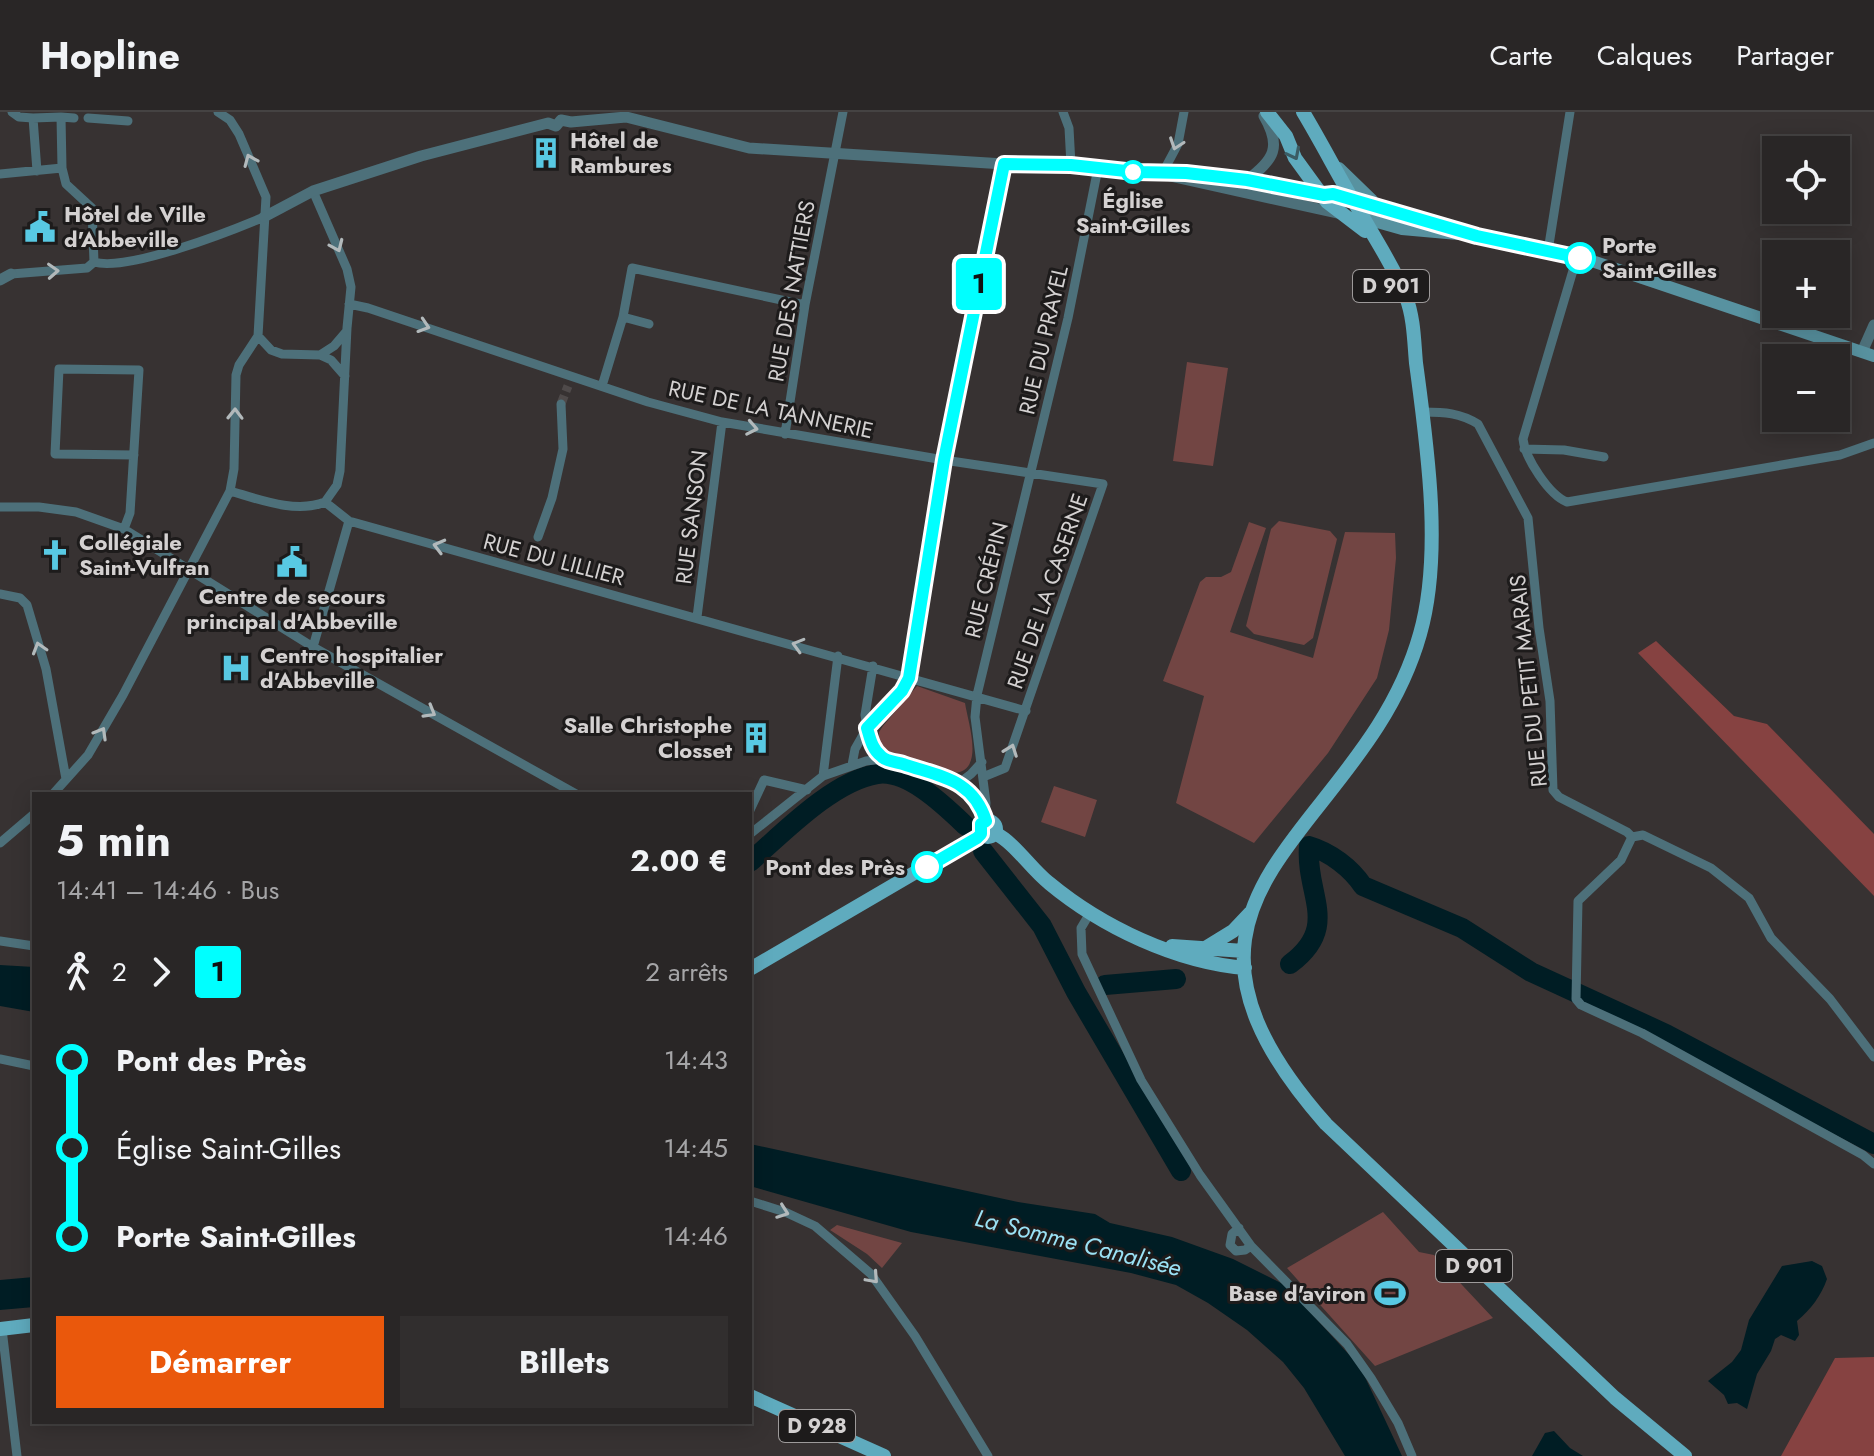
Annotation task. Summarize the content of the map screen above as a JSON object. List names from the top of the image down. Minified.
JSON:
{"streets":{"main road":["D 901","D 928"],"street":["RUE DES NATTIERS","RUE DU PRAYEL","RUE DE LA TANNERIE","RUE SANSON","RUE DU LILLIER","RUE CRÉPIN","RUE DE LA CASERNE","RUE DU PETIT MARAIS"]},"crossings":[["D 901","RUE DU PETIT MARAIS"],["RUE DES NATTIERS","RUE DE LA TANNERIE"],["RUE DU PRAYEL","RUE DE LA TANNERIE"],["RUE DU PRAYEL","RUE CRÉPIN"],["RUE DE LA TANNERIE","RUE SANSON"],["RUE DE LA TANNERIE","RUE CRÉPIN"],["RUE DE LA TANNERIE","RUE DE LA CASERNE"],["RUE SANSON","RUE DU LILLIER"],["RUE DU LILLIER","RUE CRÉPIN"],["RUE DU LILLIER","RUE DE LA CASERNE"],["RUE CRÉPIN","RUE DE LA CASERNE"]],"one_way":["RUE DE LA TANNERIE","RUE DU LILLIER"],"water":["La Somme Canalisée"],"places":{"building":["Hôtel de Rambures","Salle Christophe Closset"],"other":["Église Saint-Gilles","Porte Saint-Gilles","Pont des Près"],"public building":["Hôtel de Ville d'Abbeville","Centre de secours principal d'Abbeville"],"church":["Collégiale Saint-Vulfran"],"hospital":["Centre hospitalier d'Abbeville"],"sports":["Base d'aviron"]},"lines":["bus line 1"],"page":{"header":"Hopline","nav":["Carte","Calques","Partager"],"on_map":"1","map_buttons":["+","−"],"heading":["5 min","14:41 – 14:46 · Bus","2.00 €"],"legs":["2","1","2 arrêts"],"list":[{"name":"Pont des Près","value":"14:43"},{"name":"Église Saint-Gilles","value":"14:45"},{"name":"Porte Saint-Gilles","value":"14:46"}],"buttons":["Démarrer","Billets"]}}
